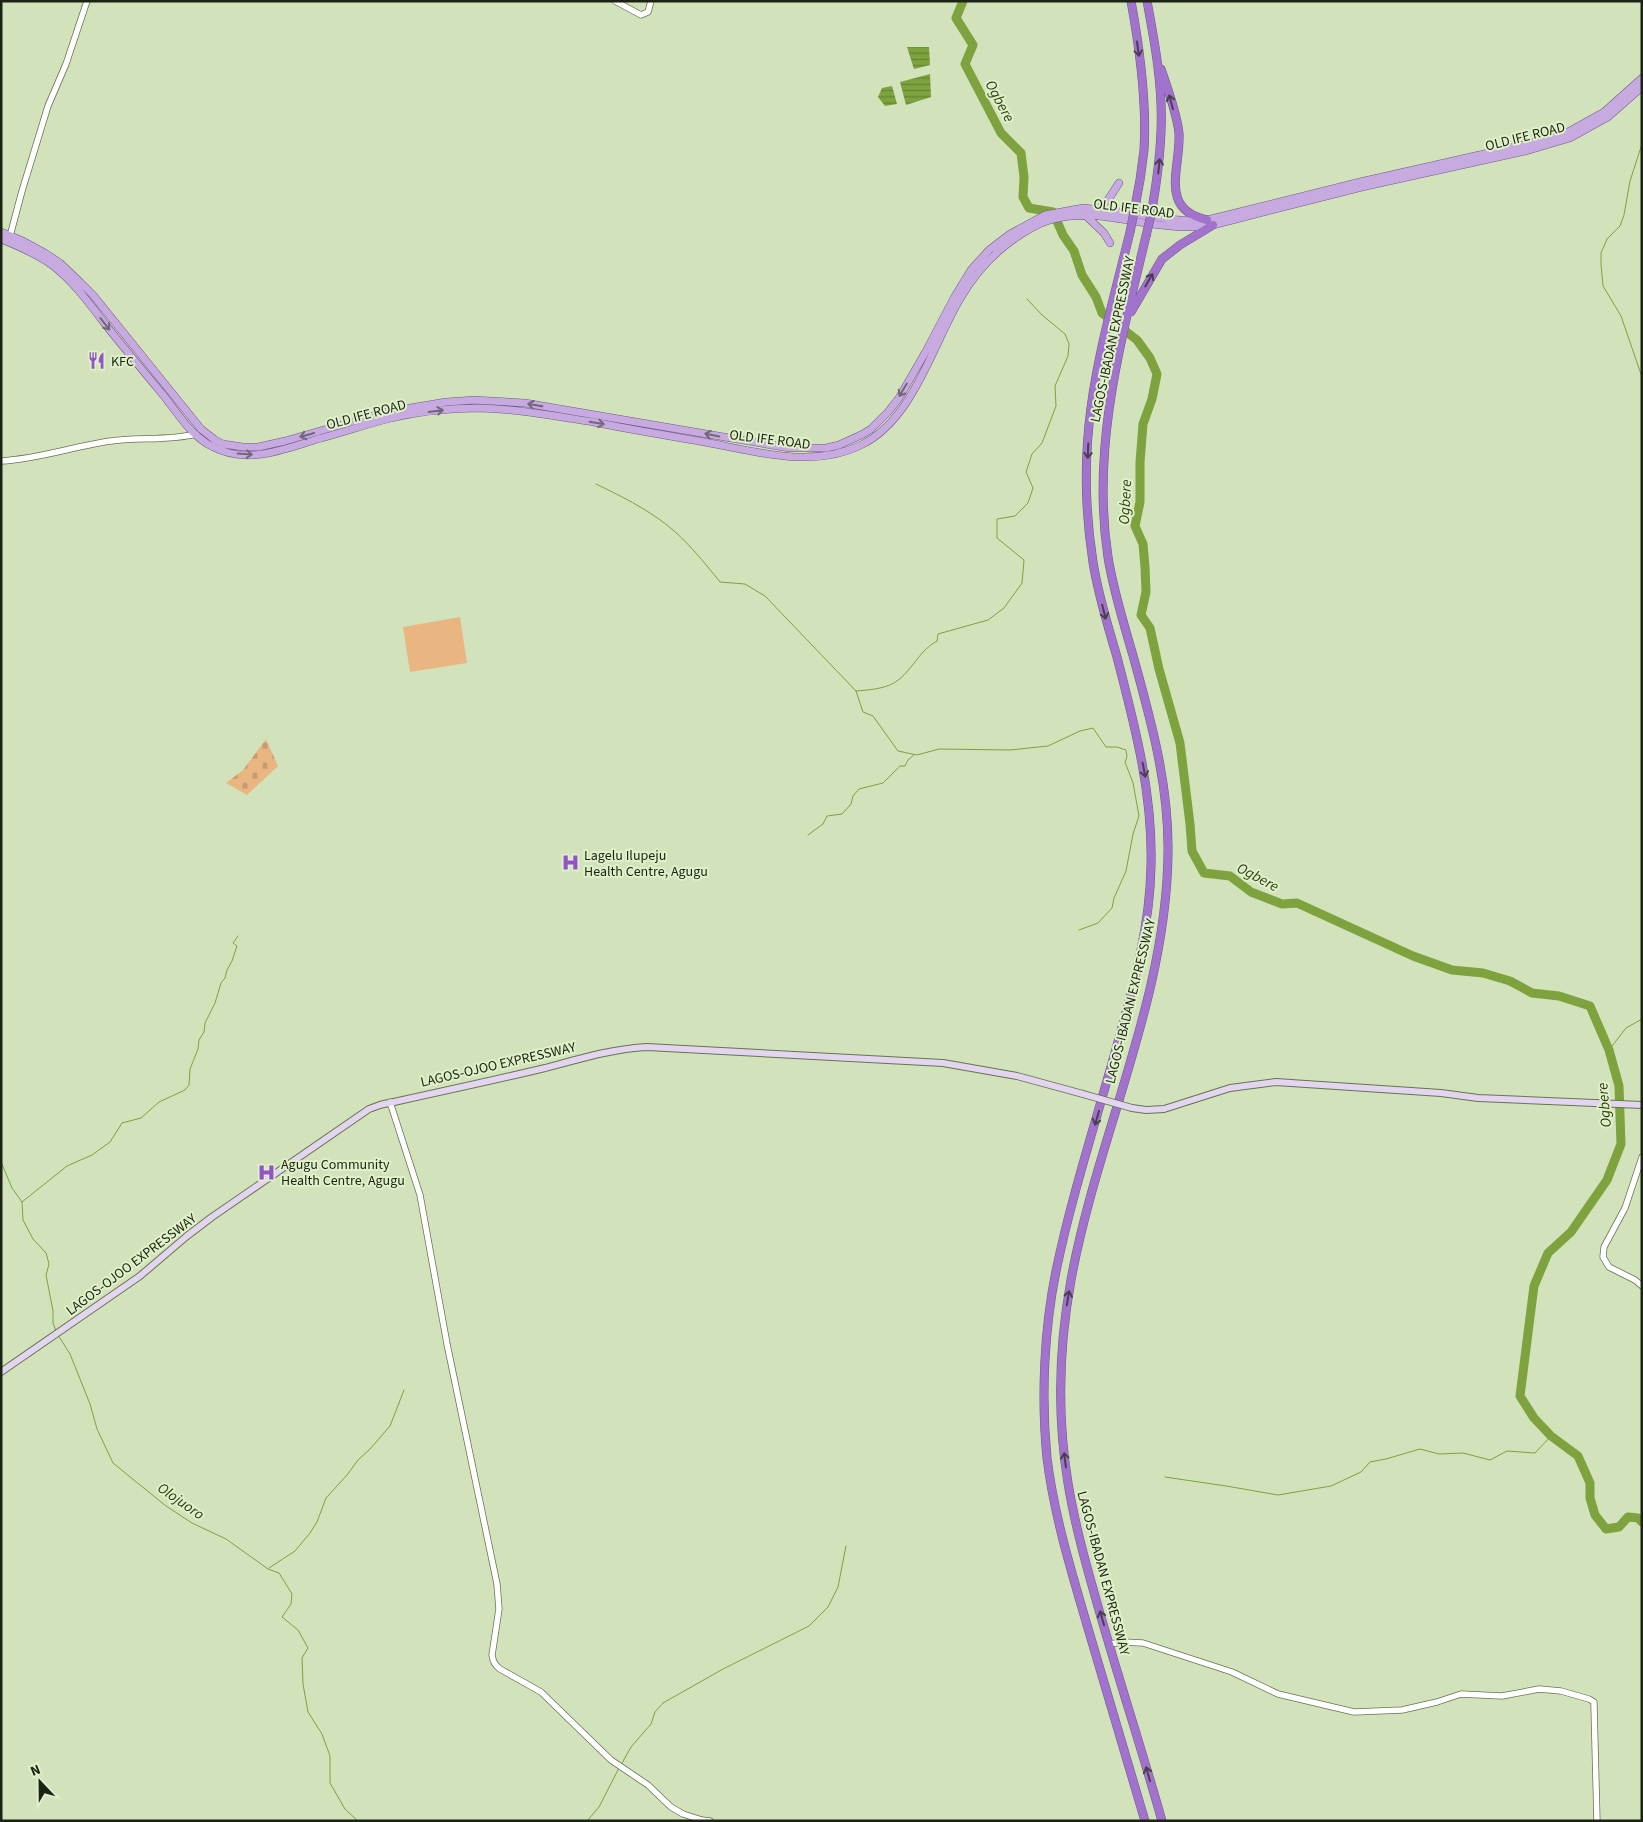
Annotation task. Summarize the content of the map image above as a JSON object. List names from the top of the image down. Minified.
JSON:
{"streets":{"highway":["LAGOS-IBADAN EXPRESSWAY"],"main road":["OLD IFE ROAD","LAGOS-OJOO EXPRESSWAY"]},"water":["Ogbere","Olojuoro"],"places":{"restaurant":["KFC"],"hospital":["Lagelu Ilupeju Health Centre, Agugu","Agugu Community Health Centre, Agugu"]},"north":"top"}
